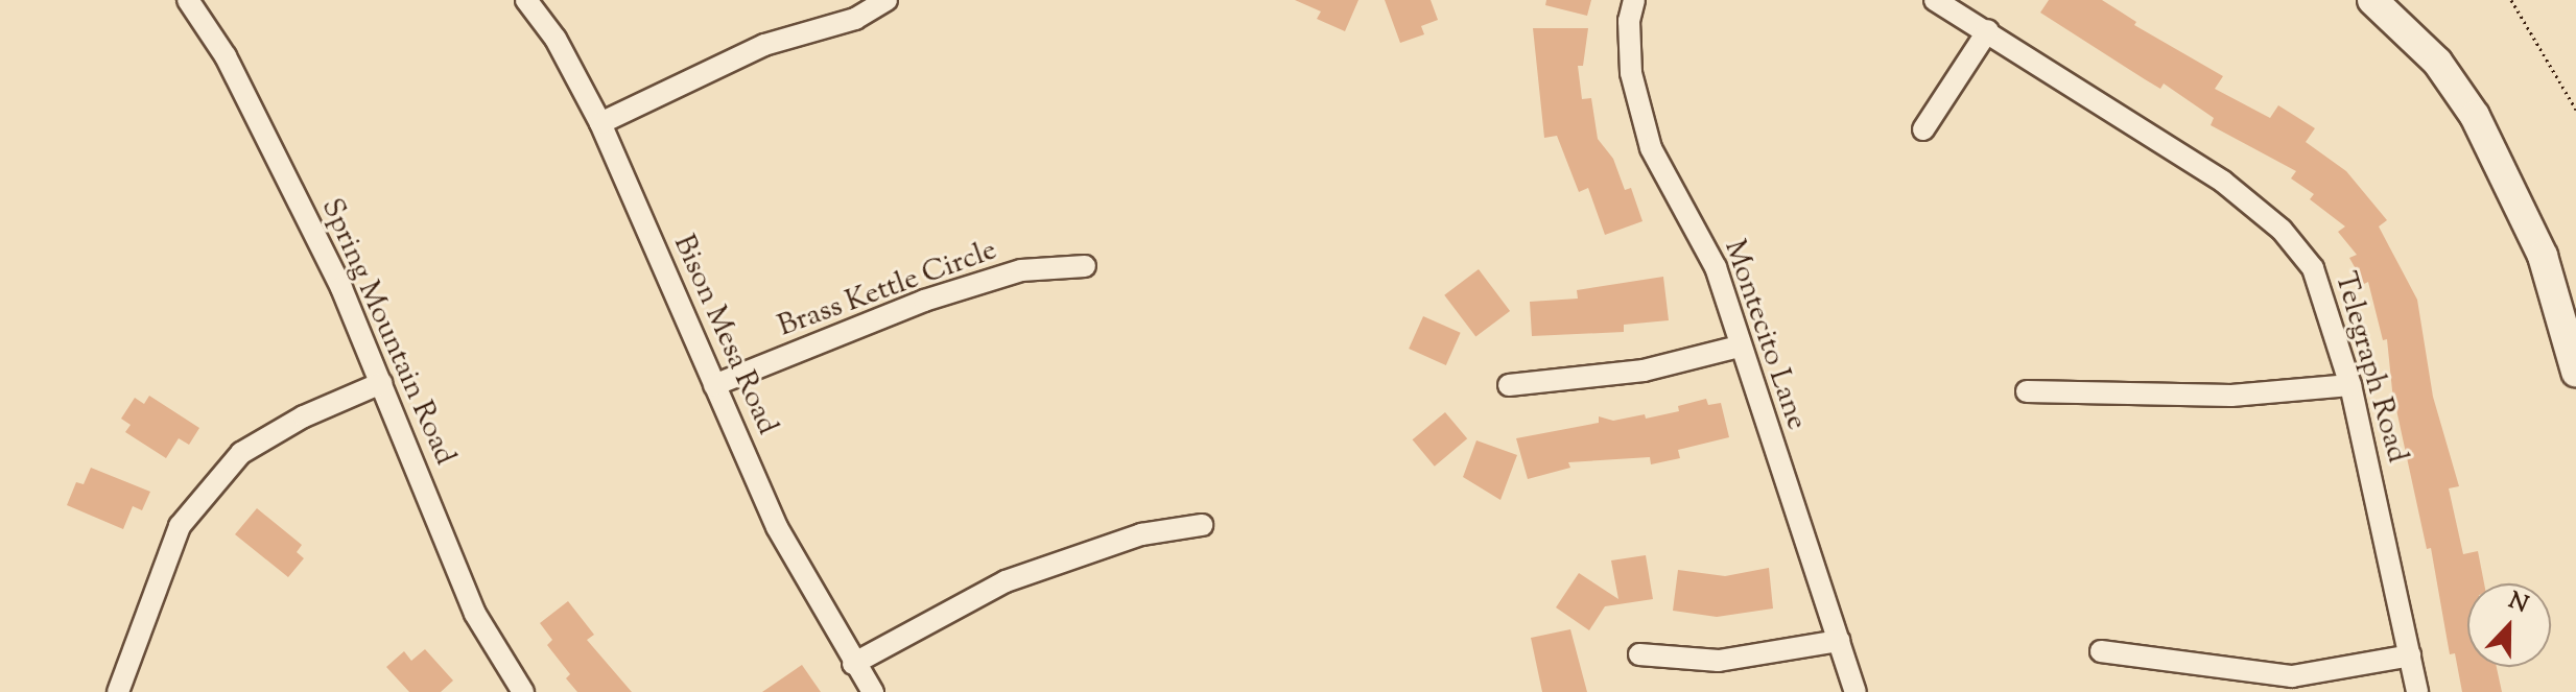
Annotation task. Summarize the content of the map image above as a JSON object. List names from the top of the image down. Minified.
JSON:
{"streets":{"street":["Brass Kettle Circle","Spring Mountain Road","Bison Mesa Road","Montecito Lane","Telegraph Road"]},"crossings":[["Brass Kettle Circle","Bison Mesa Road"]],"north":"top"}
